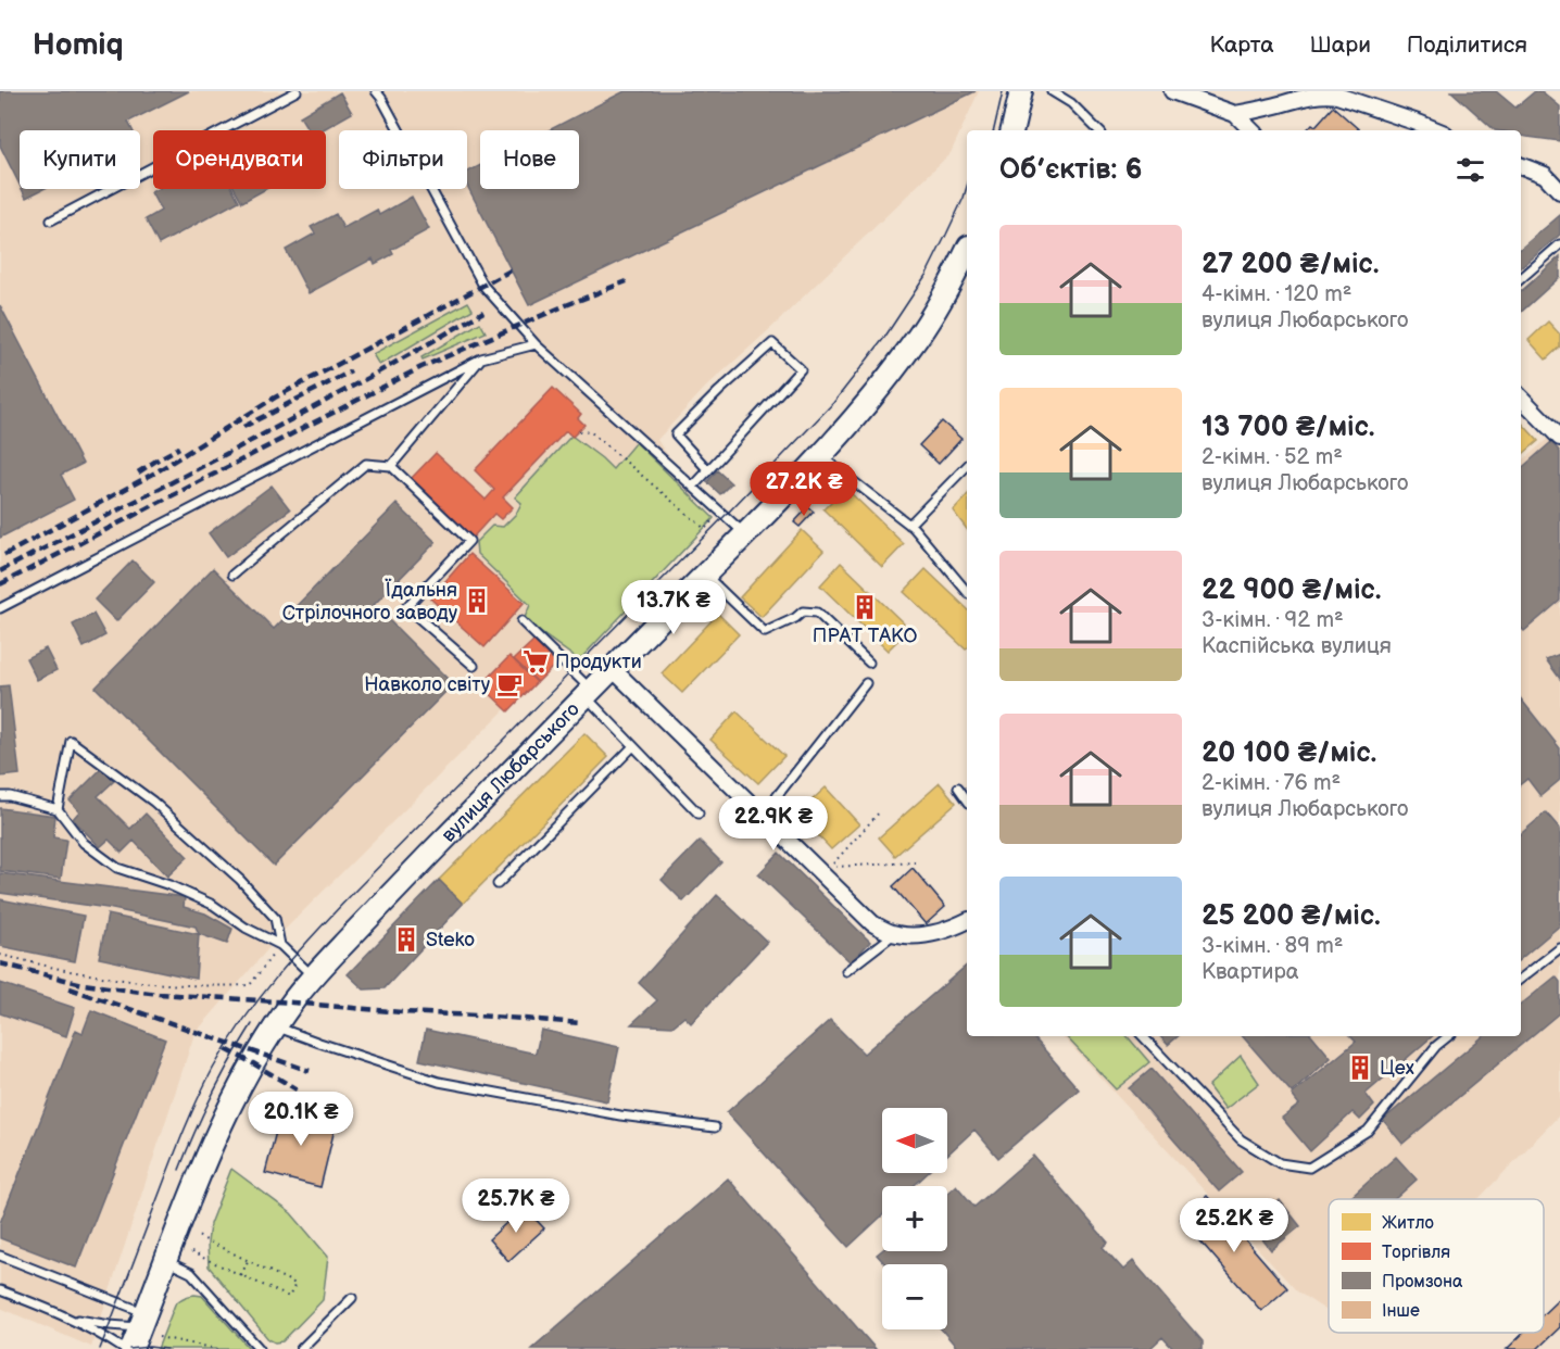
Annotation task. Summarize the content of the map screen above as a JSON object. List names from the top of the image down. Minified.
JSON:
{"streets":{"main road":["вулиця Любарського"]},"places":{"building":["Їдальня Стрілочного заводу","ПРАТ ТАКО","Steko","Цех"],"supermarket":["Продукти"],"cafe":["Навколо світу"]},"legend":["Житло","Торгівля","Промзона","Інше"],"north":"left","page":{"header":"Homiq","nav":["Карта","Шари","Поділитися"],"chip":["Купити","Орендувати","Фільтри","Нове"],"heading":"Об’єктів: 6","list":[{"name":"27 200 ₴/міс.","note":"4-кімн. · 120 m² · вулиця Любарського"},{"name":"13 700 ₴/міс.","note":"2-кімн. · 52 m² · вулиця Любарського"},{"name":"22 900 ₴/міс.","note":"3-кімн. · 92 m² · Каспійська вулиця"},{"name":"20 100 ₴/міс.","note":"2-кімн. · 76 m² · вулиця Любарського"},{"name":"25 200 ₴/міс.","note":"3-кімн. · 89 m² · Квартира"}],"price":["27.2K ₴","13.7K ₴","22.9K ₴","20.1K ₴","25.7K ₴","25.2K ₴"],"map_buttons":["+","−"]}}
